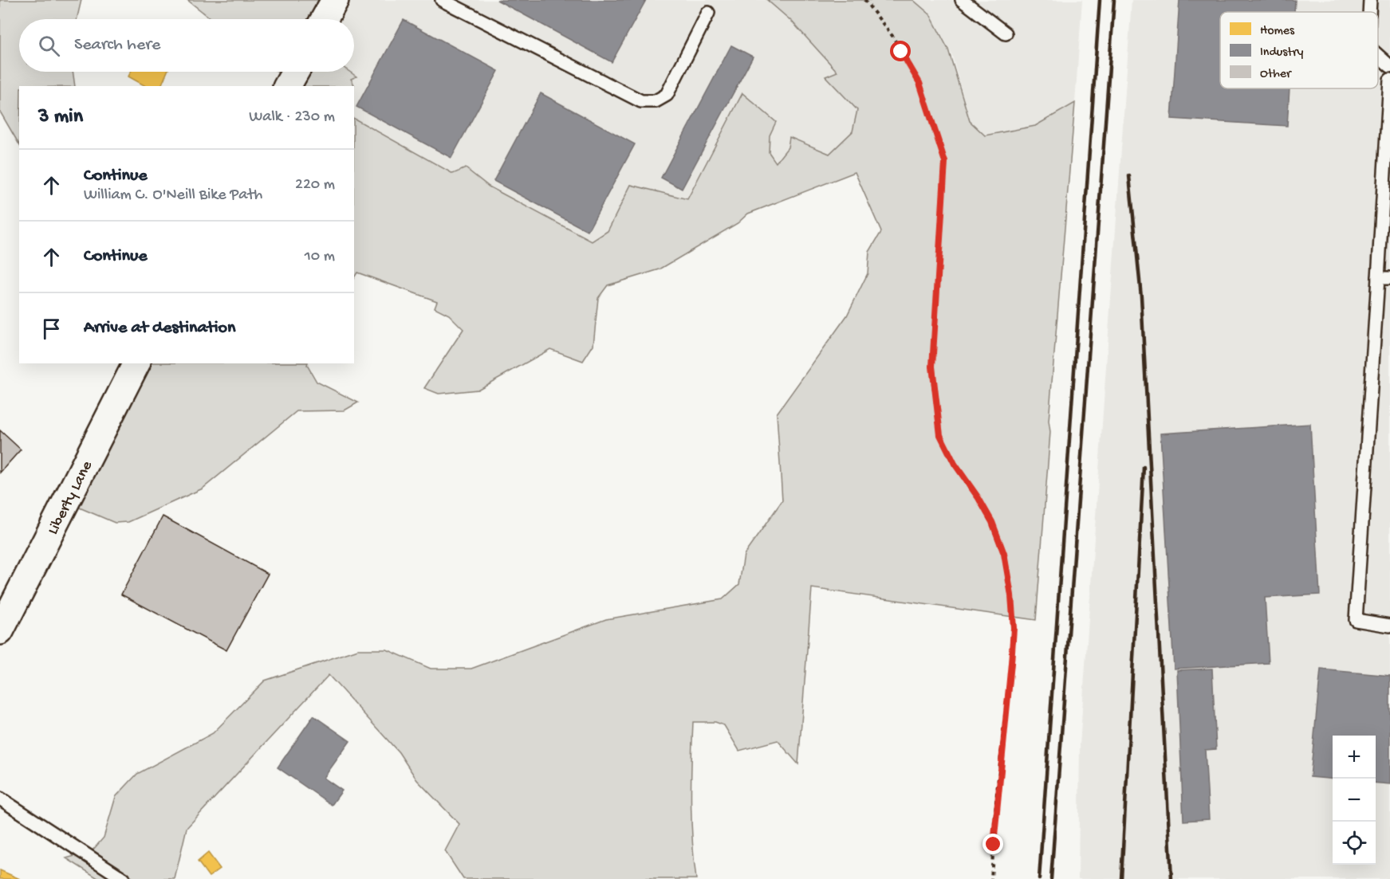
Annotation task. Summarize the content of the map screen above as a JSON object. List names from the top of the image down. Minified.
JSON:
{"streets":{"street":["Liberty Lane"]},"legend":["Homes","Industry","Other"],"page":{"search":"Search here","heading":["3 min","Walk · 230 m"],"list":[["Continue","William C. O'Neill Bike Path","220 m"],["Continue","10 m"],"Arrive at destination"],"map_buttons":["+","−"]}}
